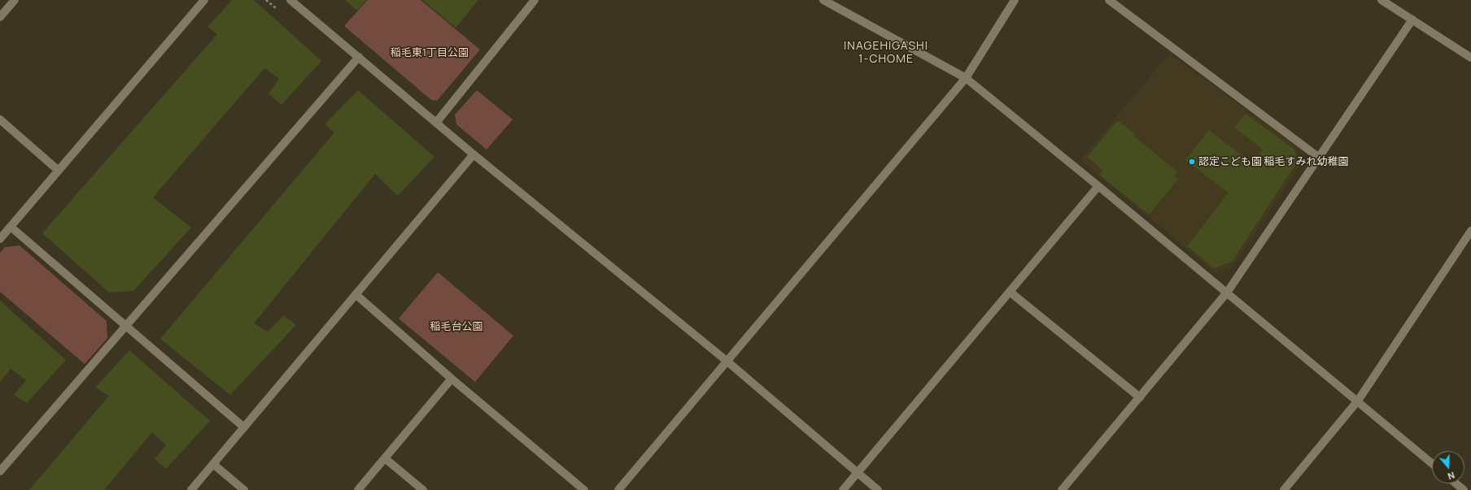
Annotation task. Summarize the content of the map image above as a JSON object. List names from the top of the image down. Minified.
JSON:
{"districts":["INAGEHIGASHI 1-CHOME"],"parks":["稲毛東1丁目公園","稲毛台公園"],"places":["認定こども園 稲毛すみれ幼稚園"],"north":"bottom"}
